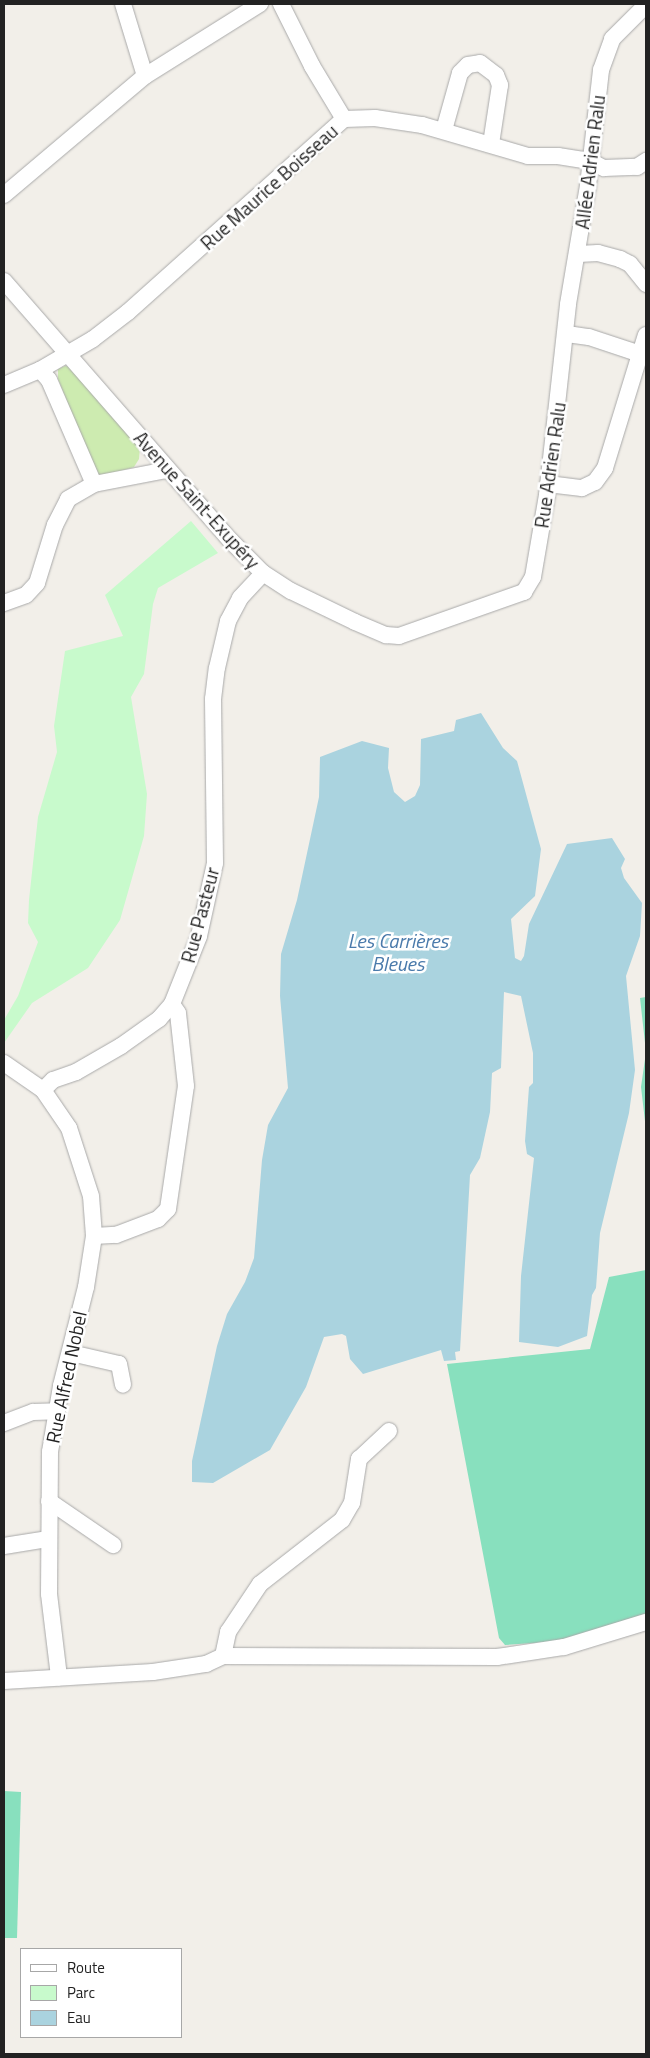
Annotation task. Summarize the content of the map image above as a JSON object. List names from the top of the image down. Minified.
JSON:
{"streets":{"street":["Allée Adrien Ralu","Rue Maurice Boisseau","Rue Adrien Ralu","Avenue Saint-Exupéry","Rue Pasteur","Rue Alfred Nobel"]},"crossings":[["Allée Adrien Ralu","Rue Maurice Boisseau"],["Allée Adrien Ralu","Rue Adrien Ralu"],["Rue Maurice Boisseau","Avenue Saint-Exupéry"],["Rue Adrien Ralu","Avenue Saint-Exupéry"],["Avenue Saint-Exupéry","Rue Pasteur"],["Rue Pasteur","Rue Alfred Nobel"]],"water":["Les Carrières Bleues"],"legend":["Route","Parc","Eau"]}
